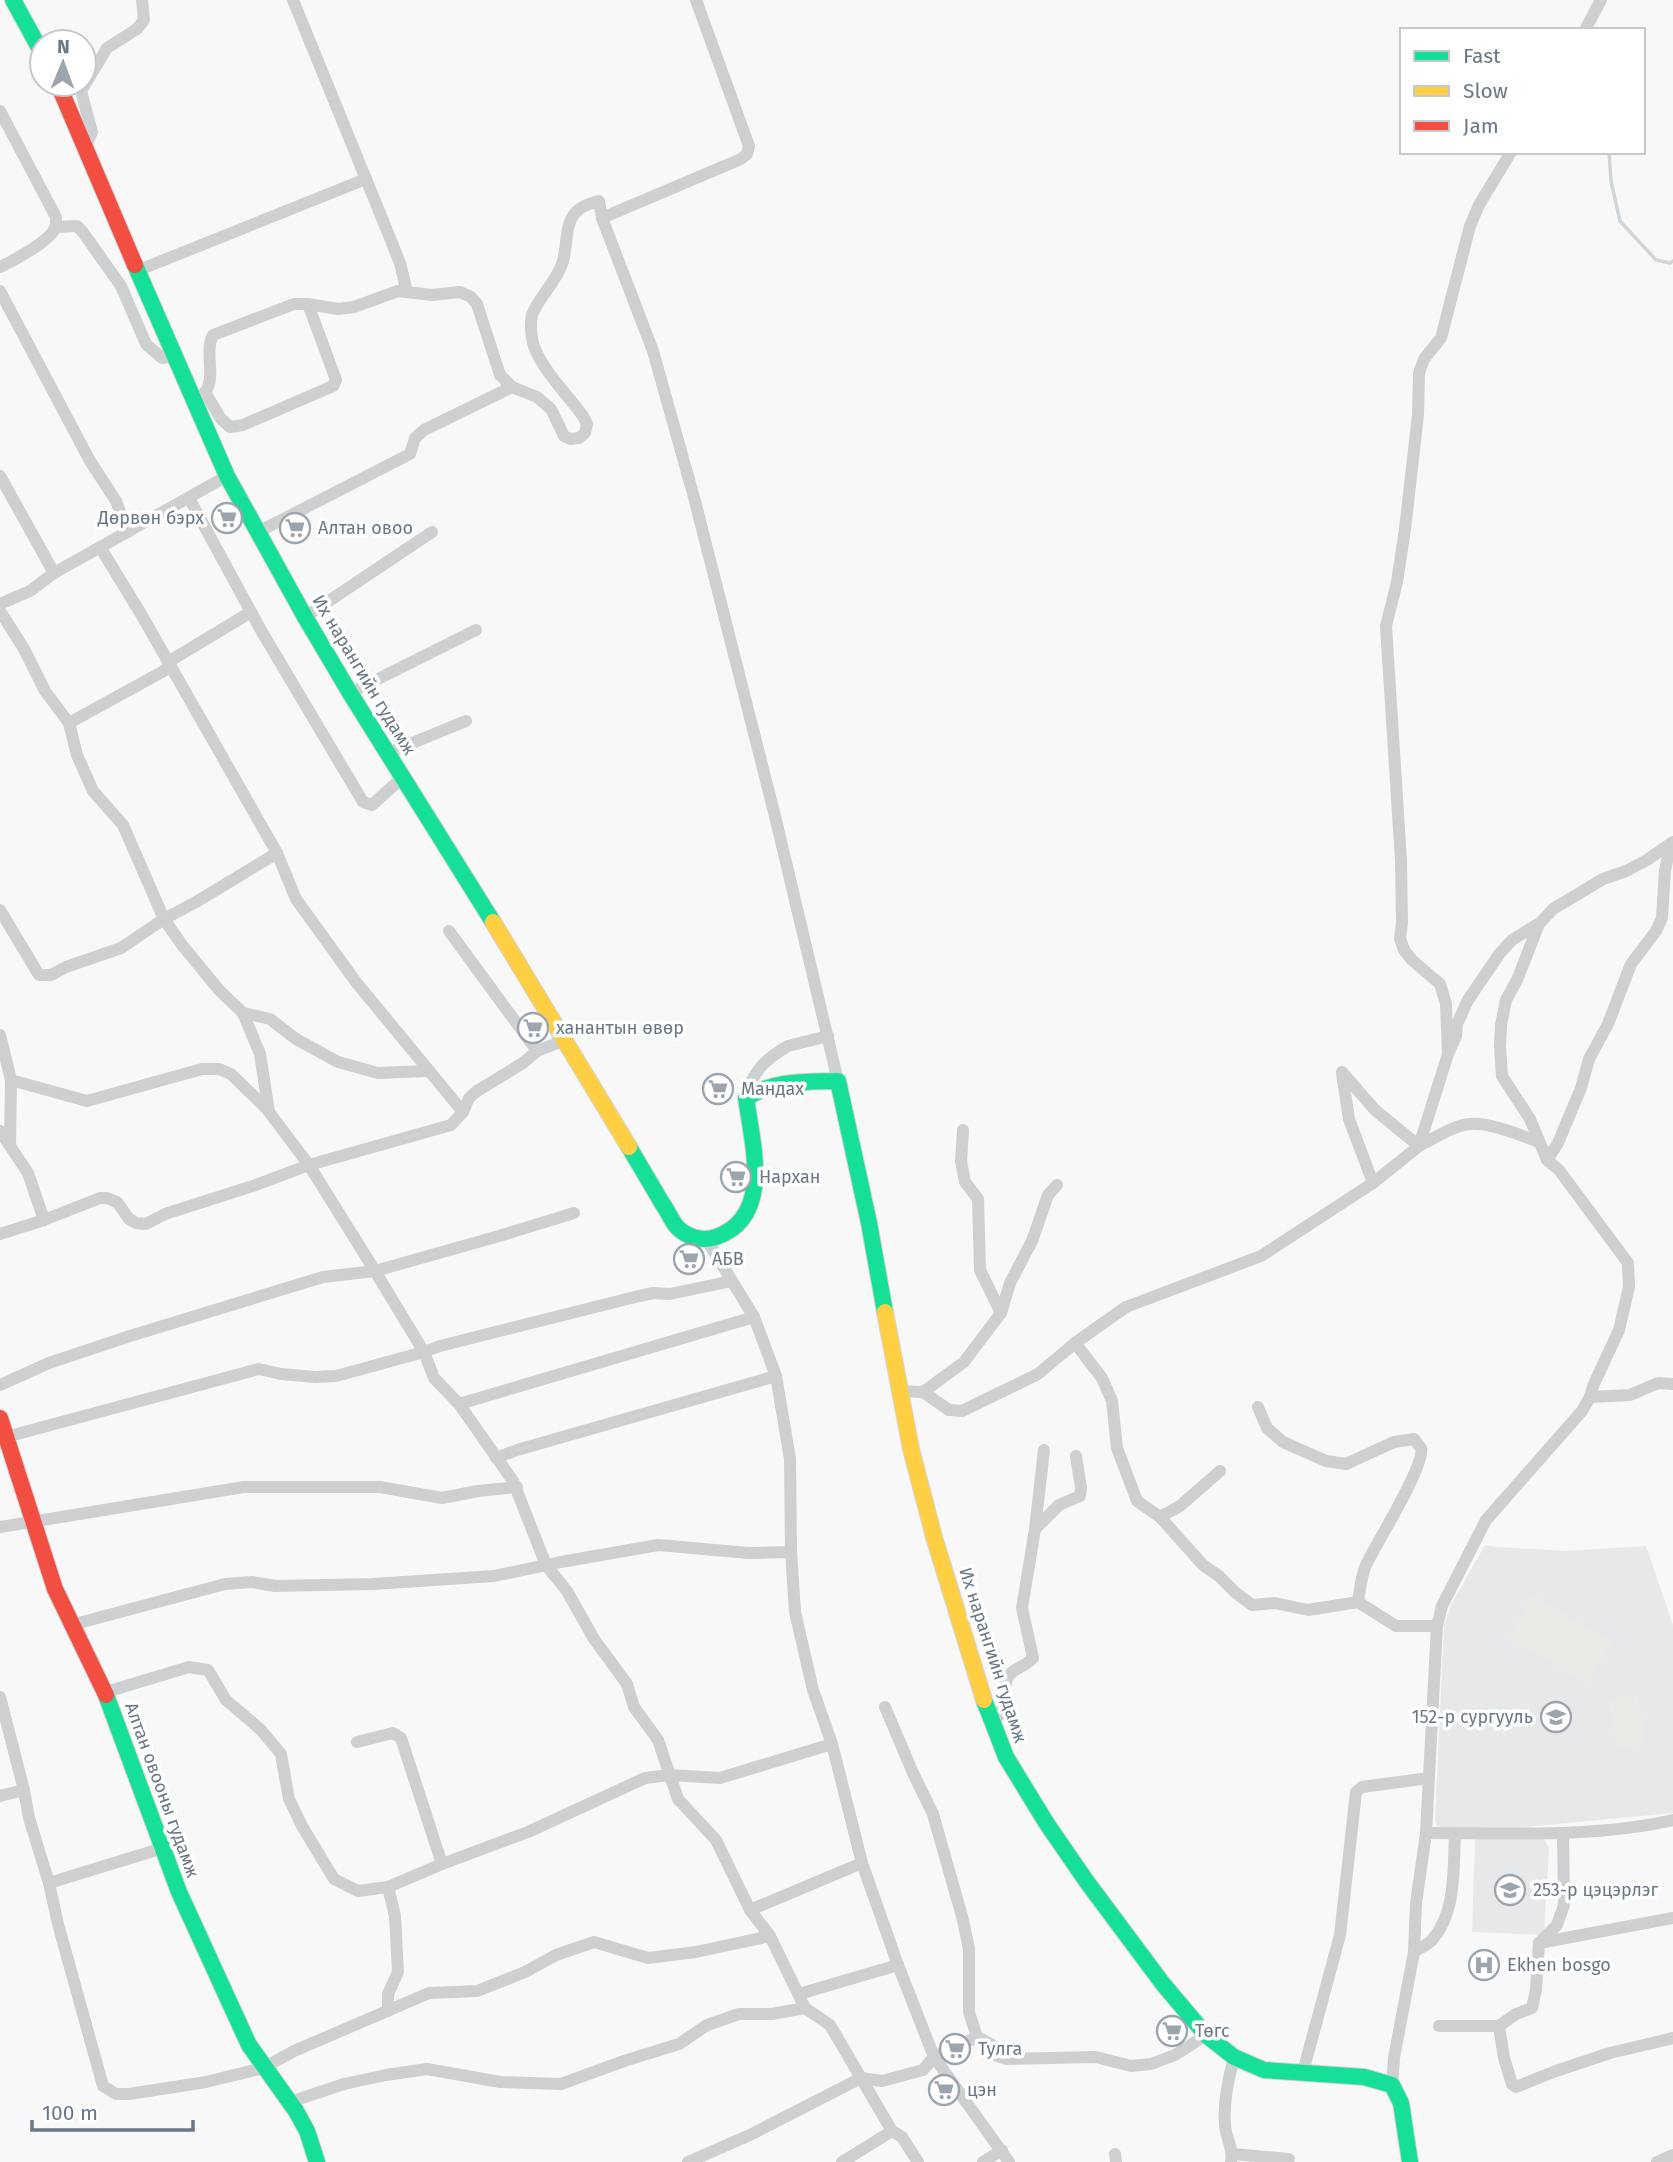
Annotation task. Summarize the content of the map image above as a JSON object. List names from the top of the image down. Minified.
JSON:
{"streets":{"main road":["Их нарангийн гудамж","Алтан овооны гудамж"]},"places":{"supermarket":["Дөрвөн бэрх","Алтан овоо","ханантын өвөр","Мандах","Нархан","АБВ","Төгс","Тулга","цэн"],"school or university":["152-р сургууль","253-р цэцэрлэг"],"hospital":["Ekhen bosgo"]},"legend":["Fast","Slow","Jam"],"scale_bar":"100 m","north":"top"}
